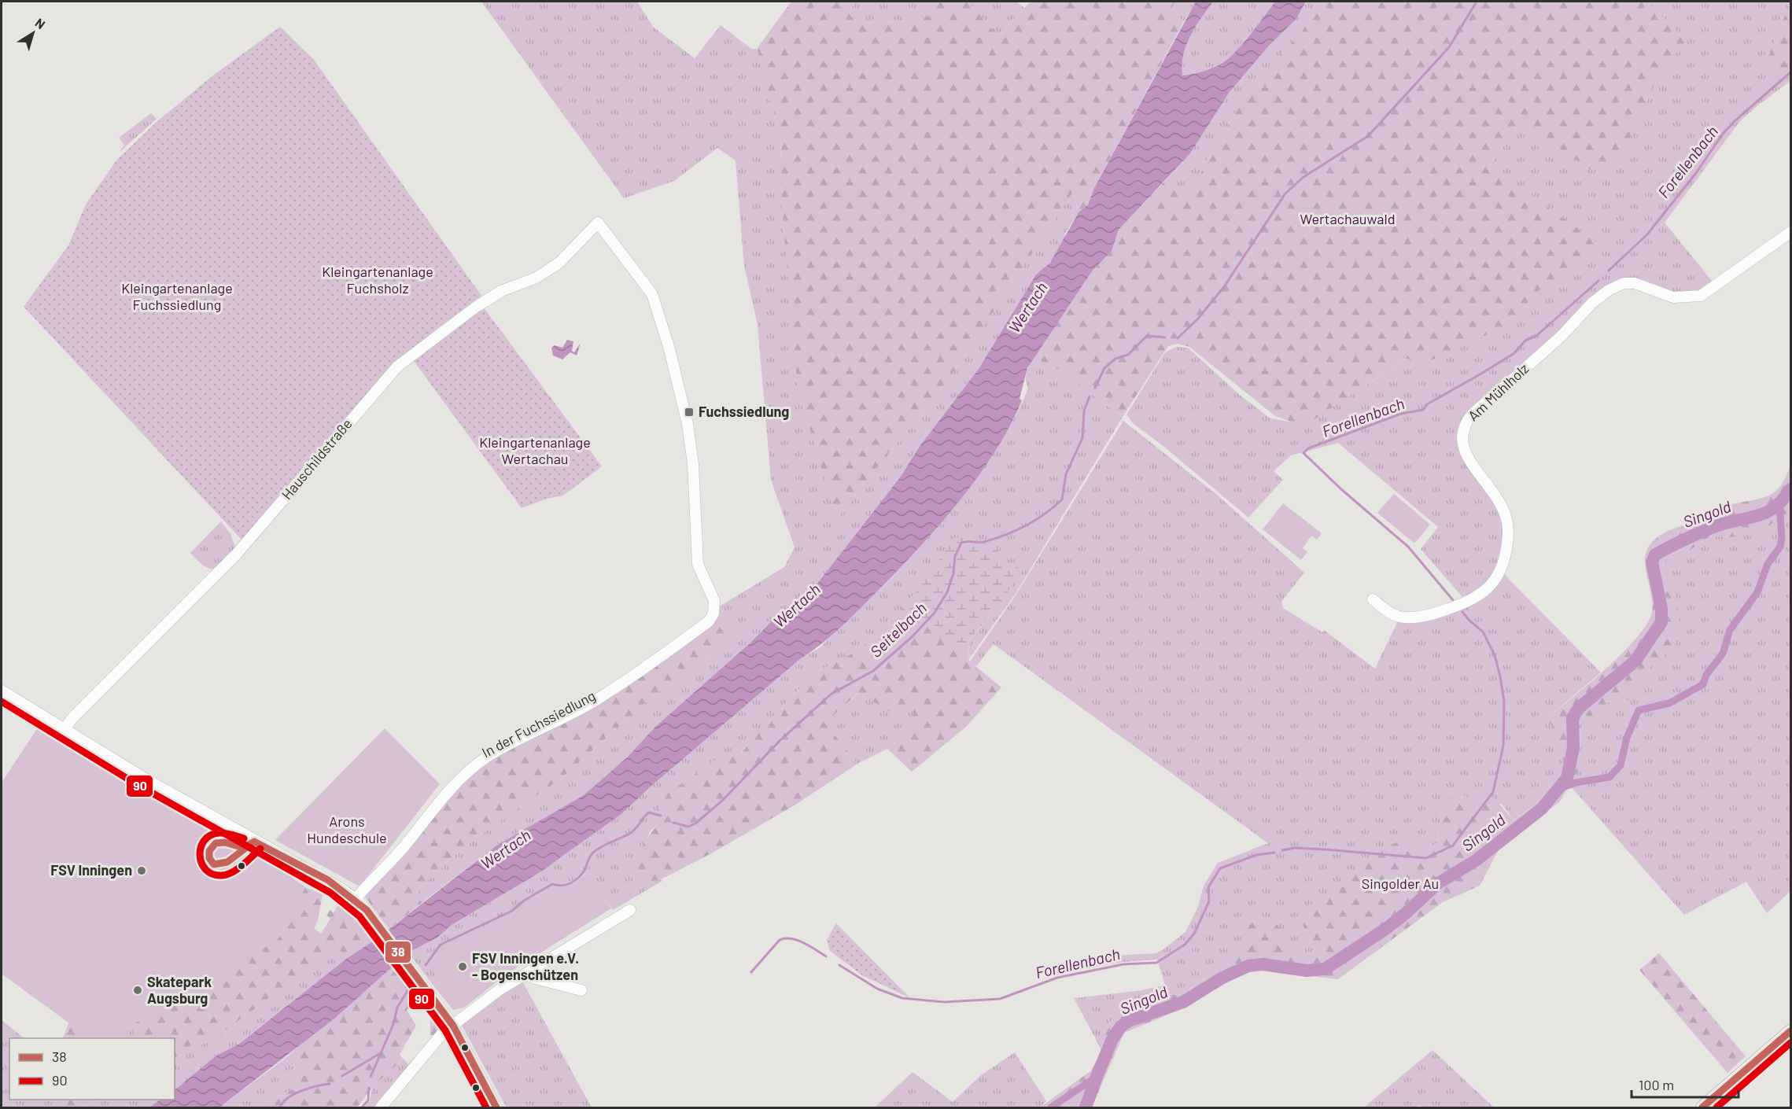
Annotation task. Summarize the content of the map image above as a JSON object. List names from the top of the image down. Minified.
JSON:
{"streets":{"street":["Am Mühlholz","Hauschildstraße","In der Fuchssiedlung"]},"crossings":[["Hauschildstraße","In der Fuchssiedlung"]],"water":["Forellenbach","Wertach","Singold","Seitelbach"],"parks":["Wertachauwald","Kleingartenanlage Fuchsholz","Kleingartenanlage Fuchssiedlung","Kleingartenanlage Wertachau","Arons Hundeschule","Singolder Au"],"places":{"transit":["Fuchssiedlung"],"other":["FSV Inningen","FSV Inningen e.V. - Bogenschützen","Skatepark Augsburg"]},"lines":["transit line 90","transit line 38"],"legend":["38","90"],"scale_bar":"100 m","north":"top right"}
